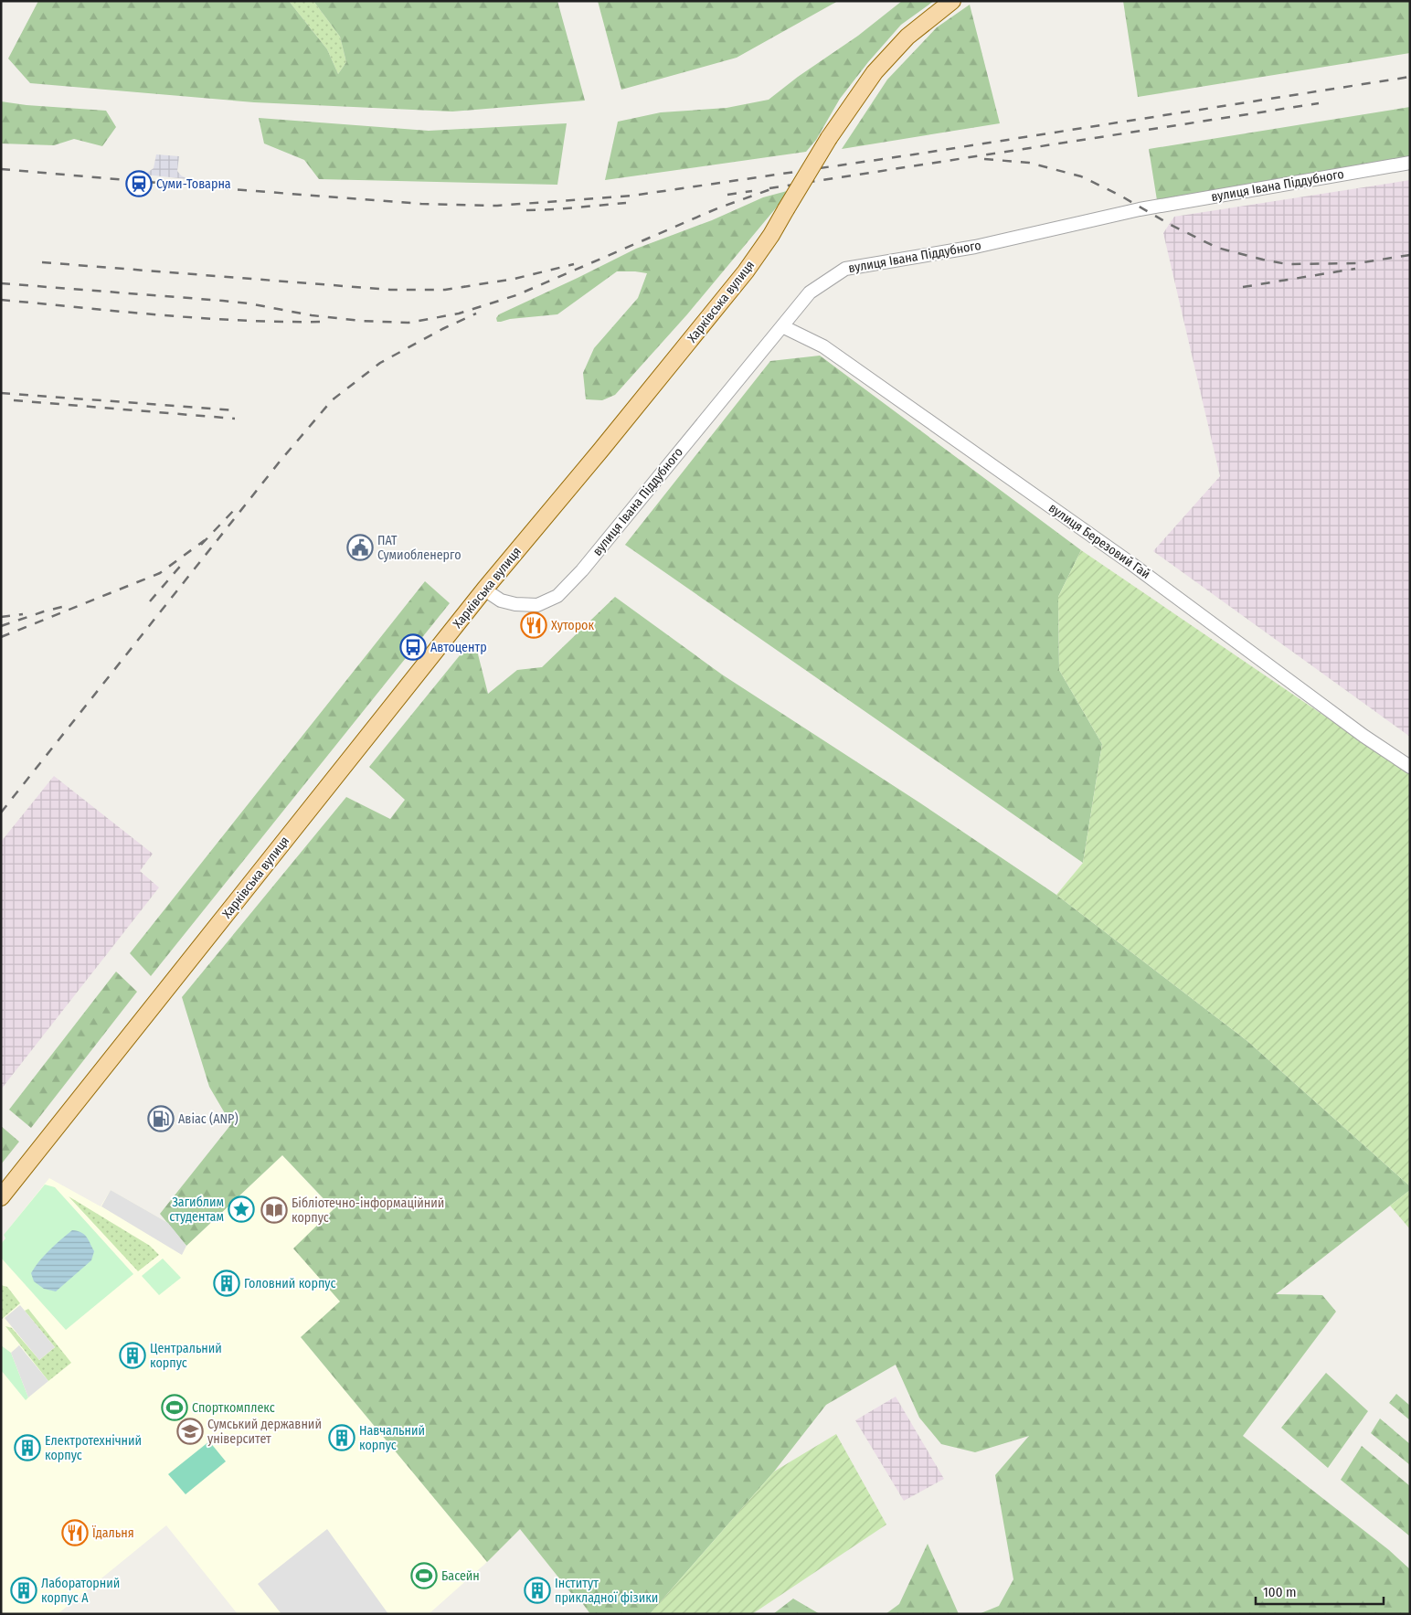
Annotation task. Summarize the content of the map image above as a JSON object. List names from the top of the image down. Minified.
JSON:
{"streets":{"main road":["Харківська вулиця"],"street":["вулиця Івана Піддубного","вулиця Березовий Гай"]},"crossings":[["вулиця Івана Піддубного","Харківська вулиця"],["вулиця Івана Піддубного","вулиця Березовий Гай"]],"places":{"station":["Суми-Товарна"],"public building":["ПАТ Сумиобленерго"],"restaurant":["Хуторок","Їдальня"],"bus stop":["Автоцентр"],"fuel station":["Авіас (ANP)"],"place":["Загиблим студентам"],"library":["Бібліотечно-інформаційний корпус"],"building":["Головний корпус","Центральний корпус","Навчальний корпус","Електротехнічний корпус","Лабораторний корпус А","Інститут прикладної фізики"],"sports":["Спорткомплекс","Басейн"],"school or university":["Сумський державний університет"]},"scale_bar":"100 m"}
